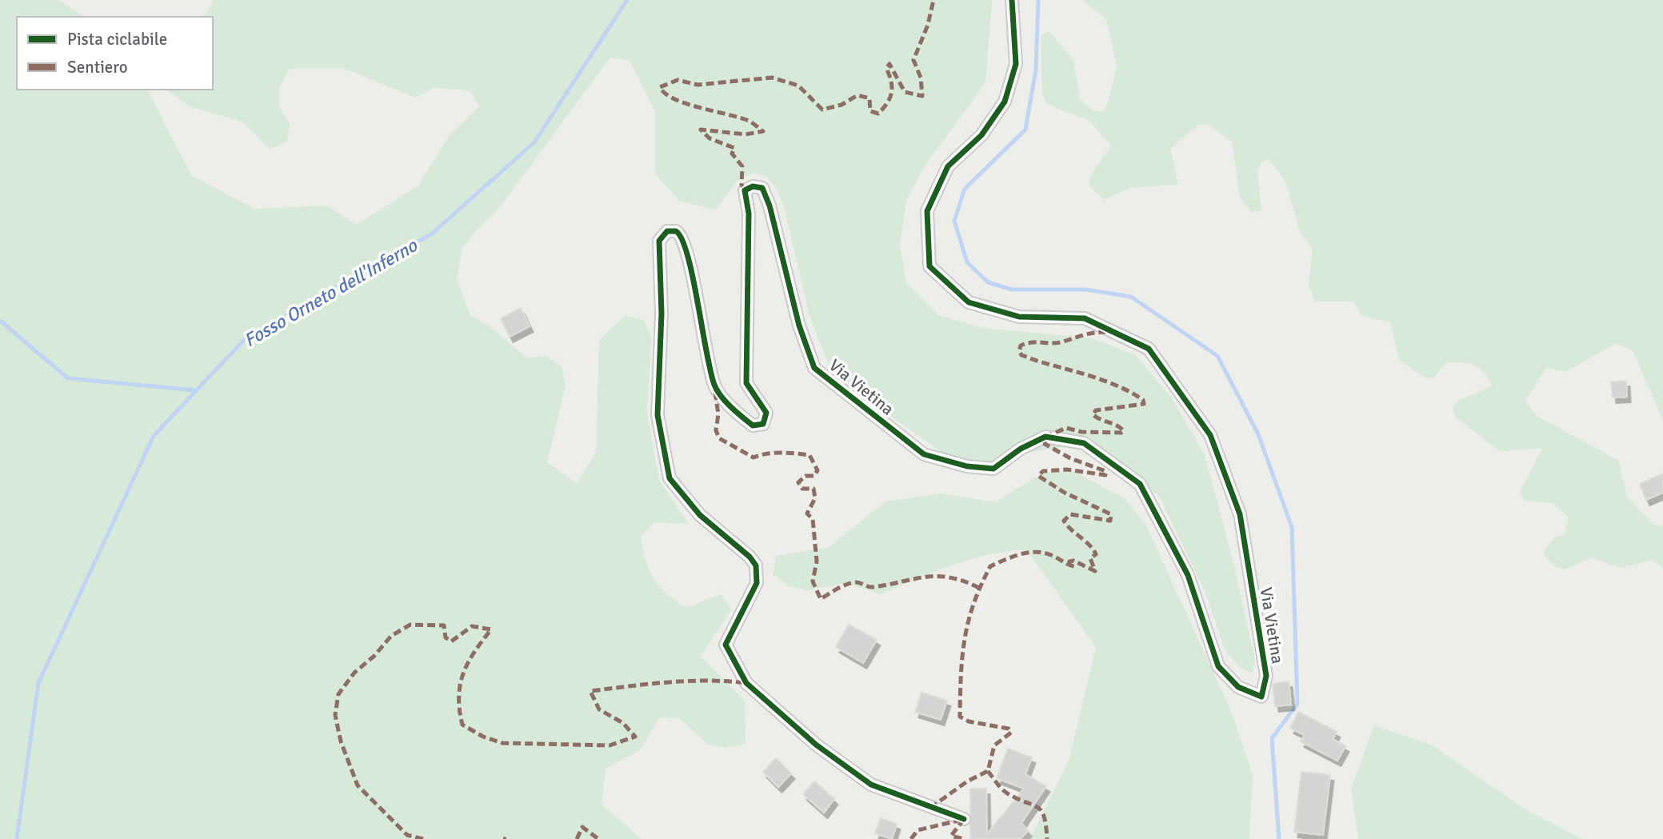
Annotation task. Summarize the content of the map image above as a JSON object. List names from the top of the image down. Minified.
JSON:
{"streets":{"street":["Via Vietina"]},"water":["Fosso Orneto dell'Inferno"],"legend":["Pista ciclabile","Sentiero"]}
